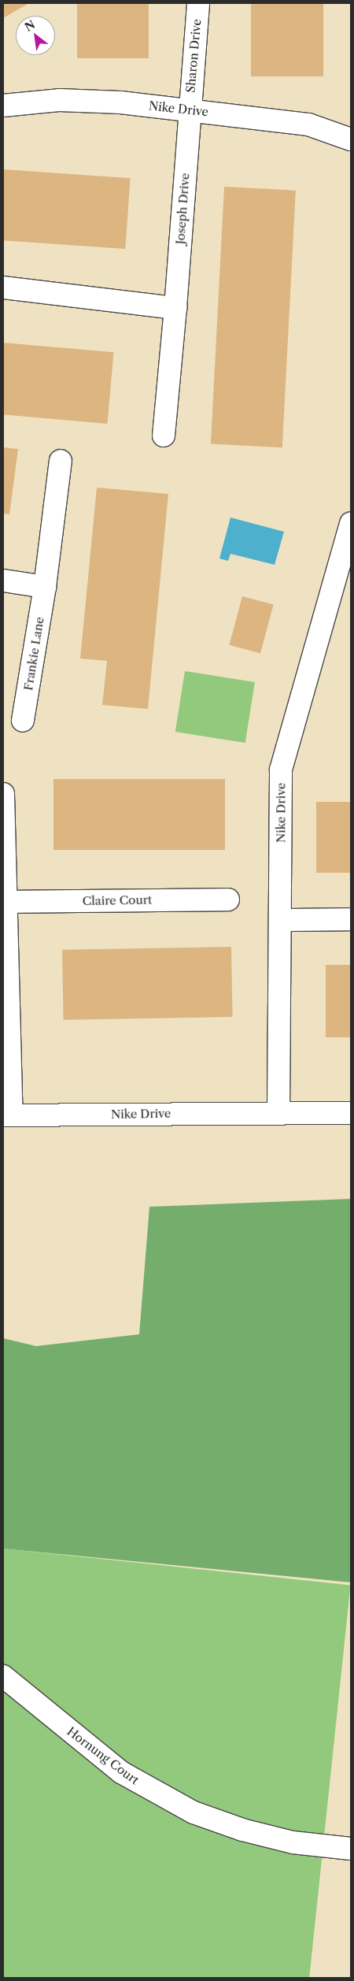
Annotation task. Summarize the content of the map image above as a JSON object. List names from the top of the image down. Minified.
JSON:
{"streets":{"street":["Sharon Drive","Nike Drive","Joseph Drive","Frankie Lane","Claire Court","Hornung Court"]},"crossings":[["Sharon Drive","Nike Drive"],["Sharon Drive","Joseph Drive"],["Nike Drive","Joseph Drive"]],"north":"top left"}
